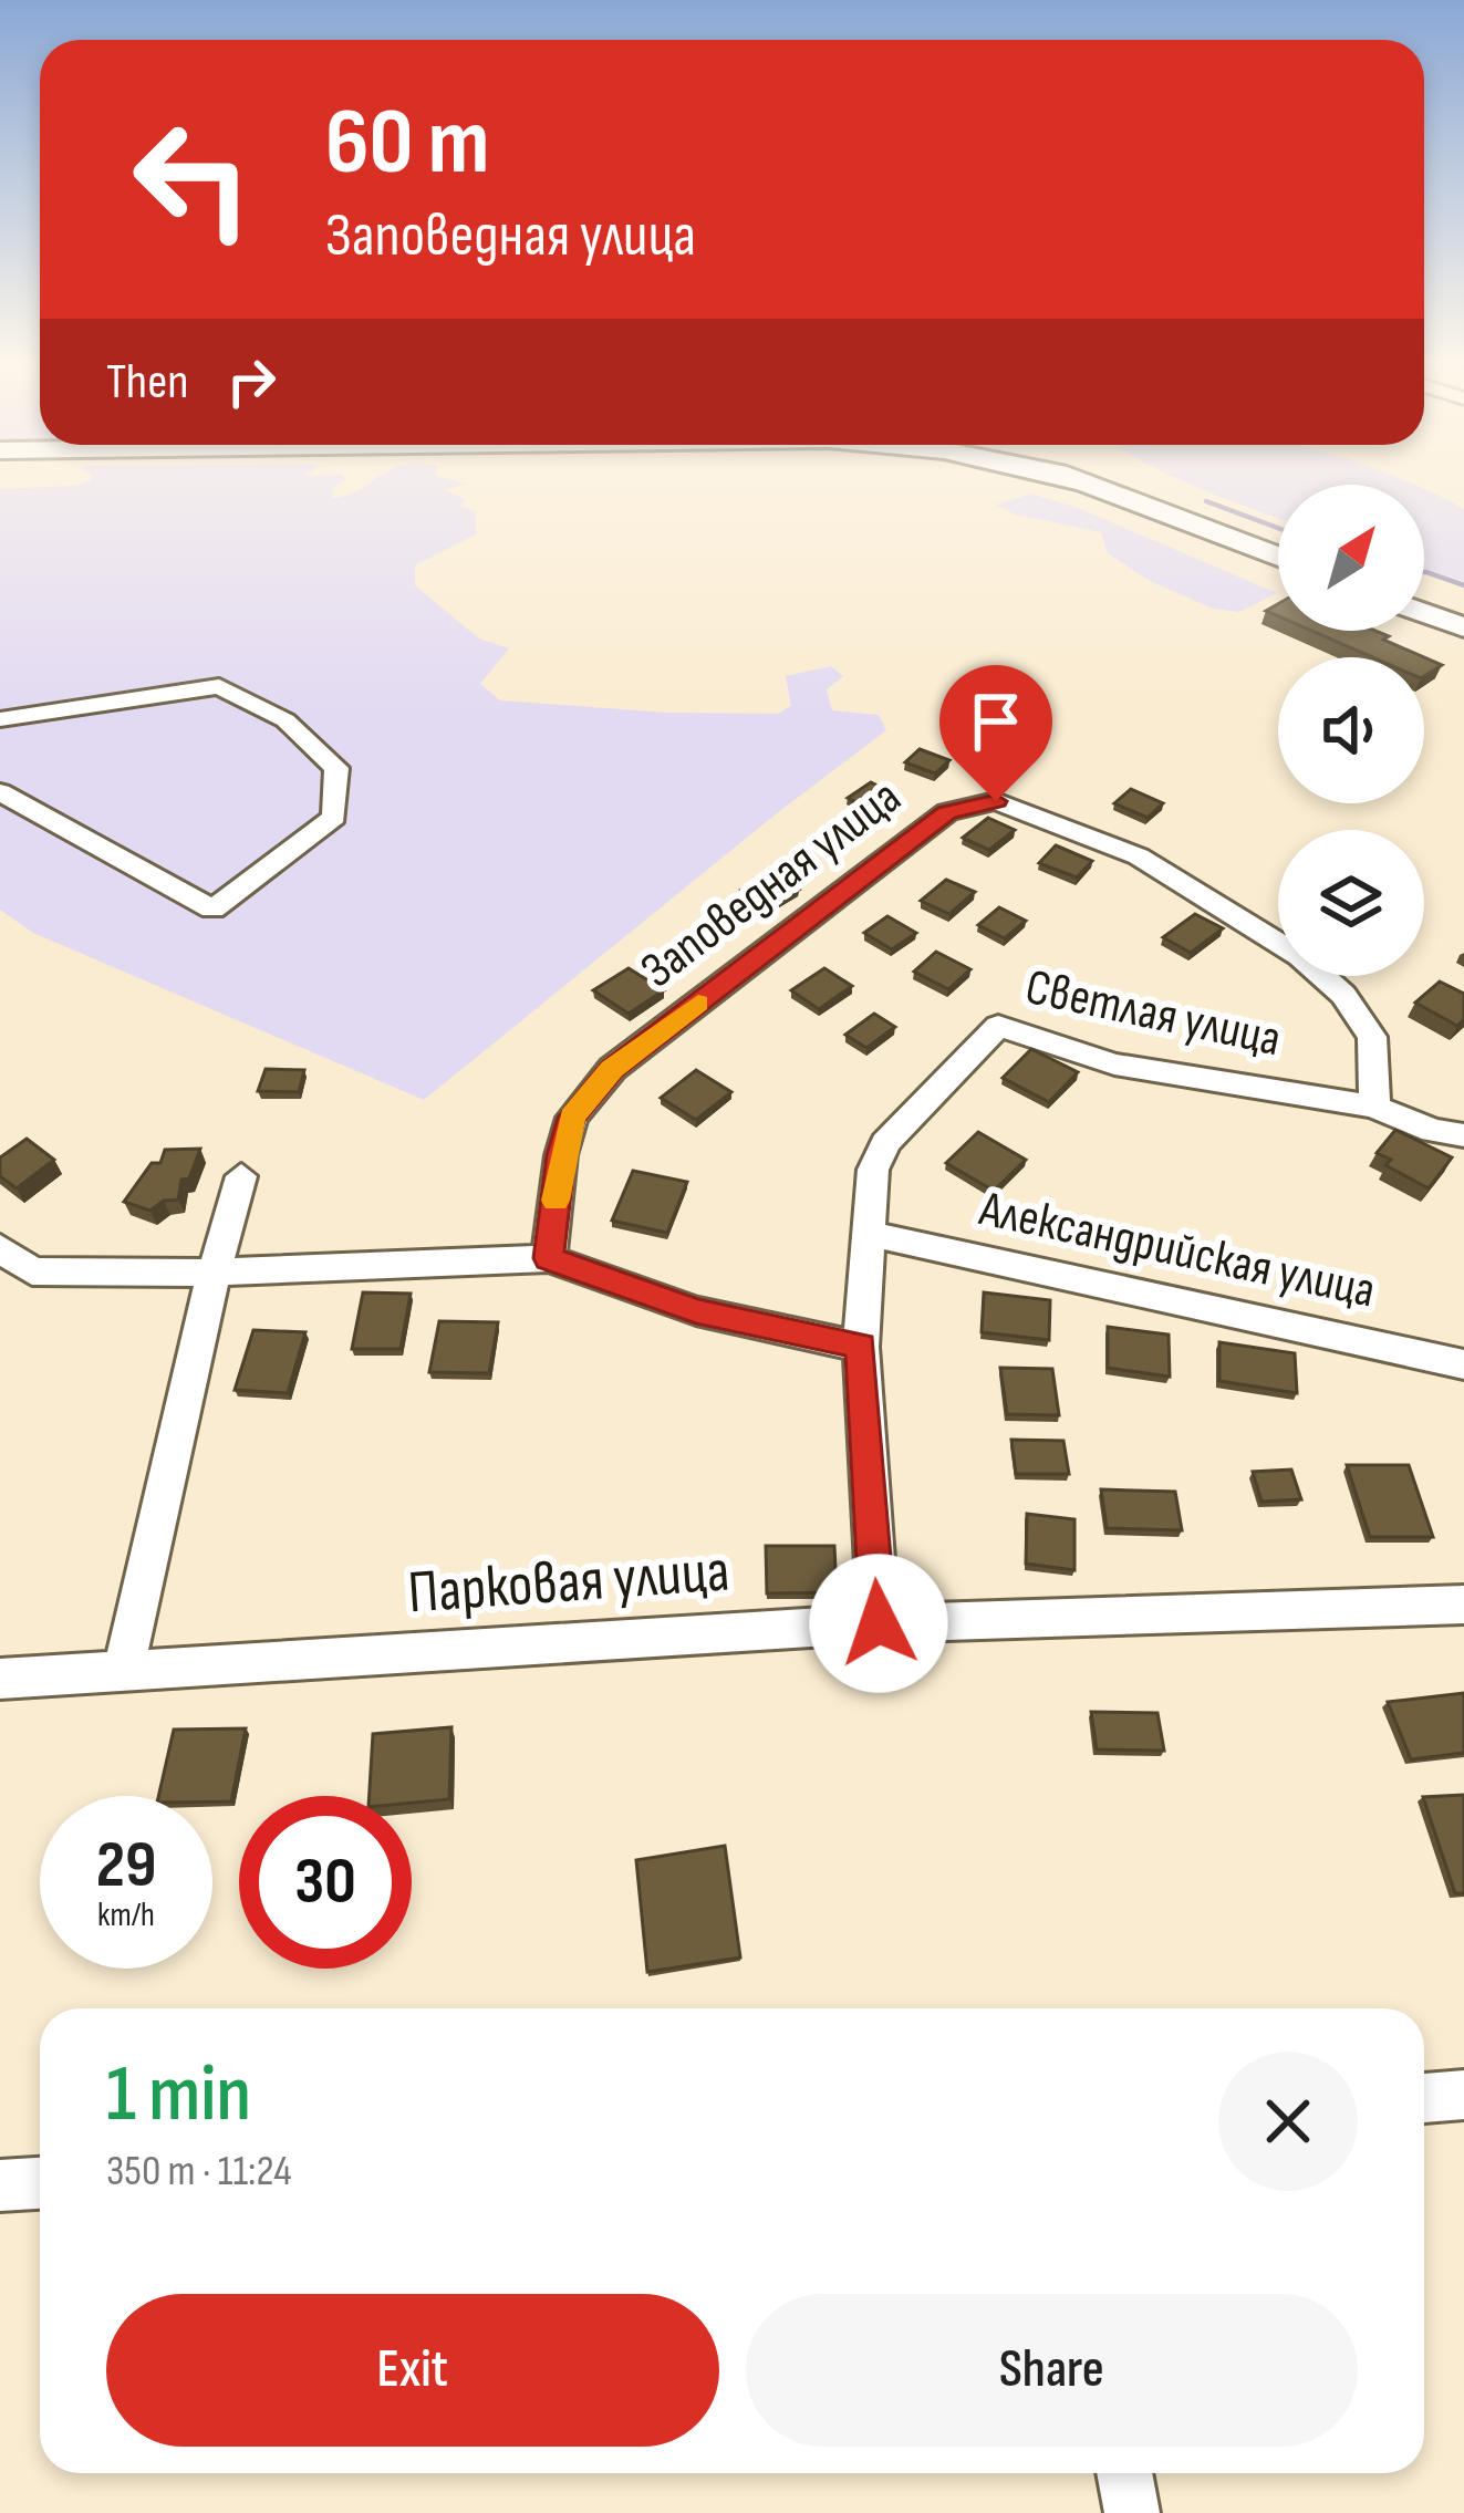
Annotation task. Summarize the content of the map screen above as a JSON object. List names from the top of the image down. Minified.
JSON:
{"streets":{"street":["Заповедная улица","Светлая улица","Александрийская улица","Парковая улица"]},"crossings":[["Заповедная улица","Светлая улица"],["Светлая улица","Александрийская улица"],["Светлая улица","Парковая улица"]],"north":"top right","page":{"turn":["60 m","Заповедная улица"],"then":"Then","speed":"29 km/h","limit":"30","heading":["1 min","350 m · 11:24"],"buttons":["Exit","Share"]}}
